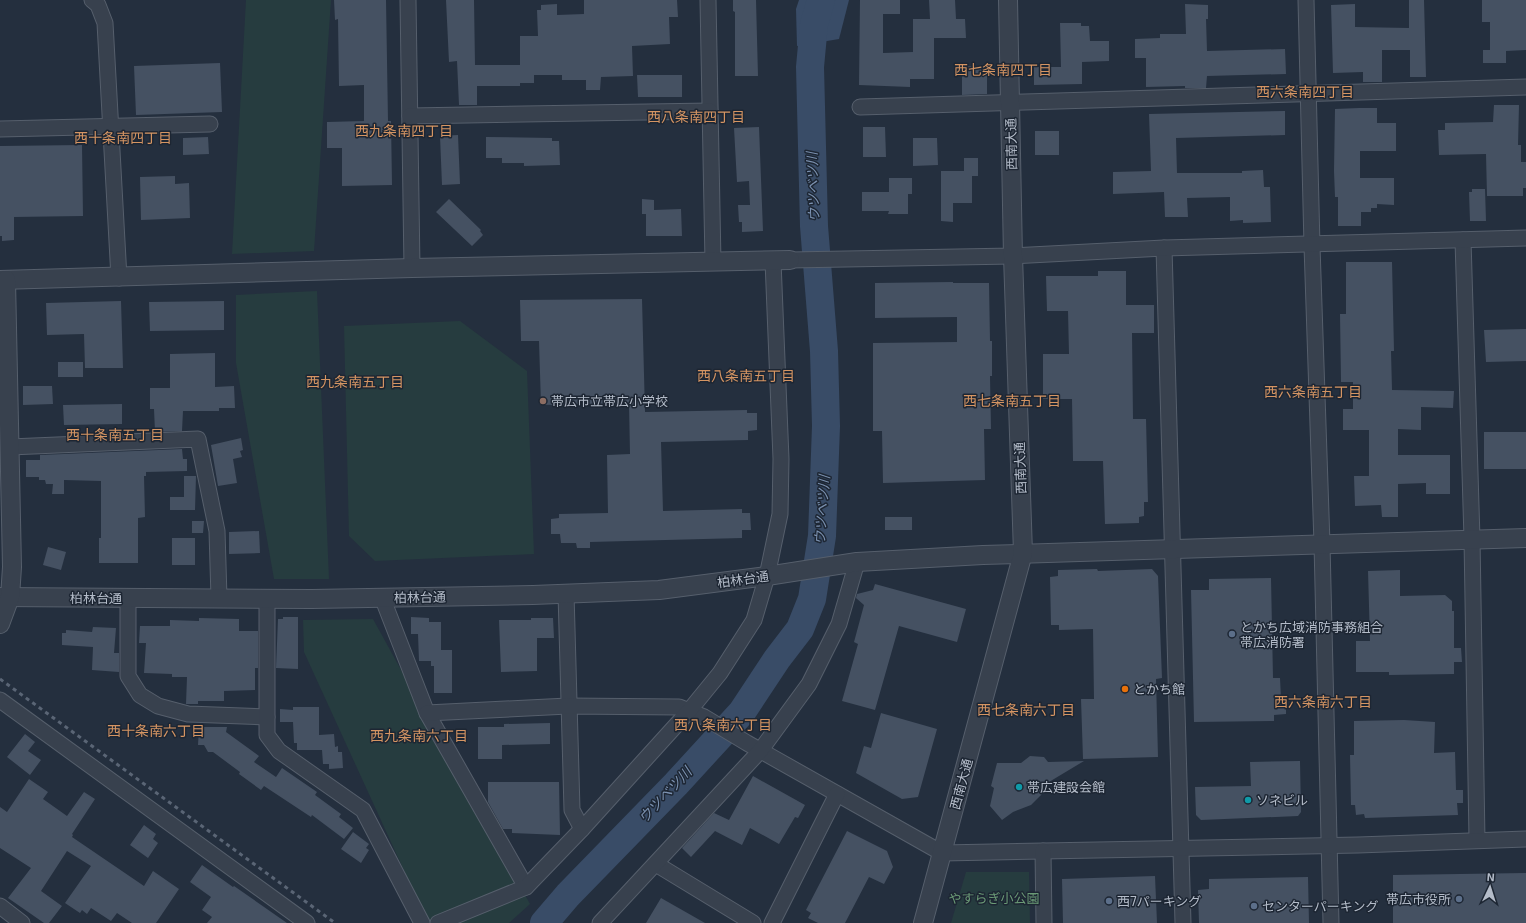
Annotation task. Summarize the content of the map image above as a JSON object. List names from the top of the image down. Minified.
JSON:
{"streets":{"street":["西南大通","柏林台通"]},"crossings":[["西南大通","柏林台通"]],"districts":["西七条南四丁目","西六条南四丁目","西八条南四丁目","西九条南四丁目","西十条南四丁目","西八条南五丁目","西九条南五丁目","西六条南五丁目","西七条南五丁目","西十条南五丁目","西六条南六丁目","西七条南六丁目","西八条南六丁目","西十条南六丁目","西九条南六丁目"],"water":["ウツベツ川"],"parks":["やすらぎ小公園"],"places":["帯広市立帯広小学校","とかち広域消防事務組合 帯広消防署","とかち館","帯広建設会館","ソネビル","帯広市役所","西7パーキング","センターパーキング"],"north":"top"}
